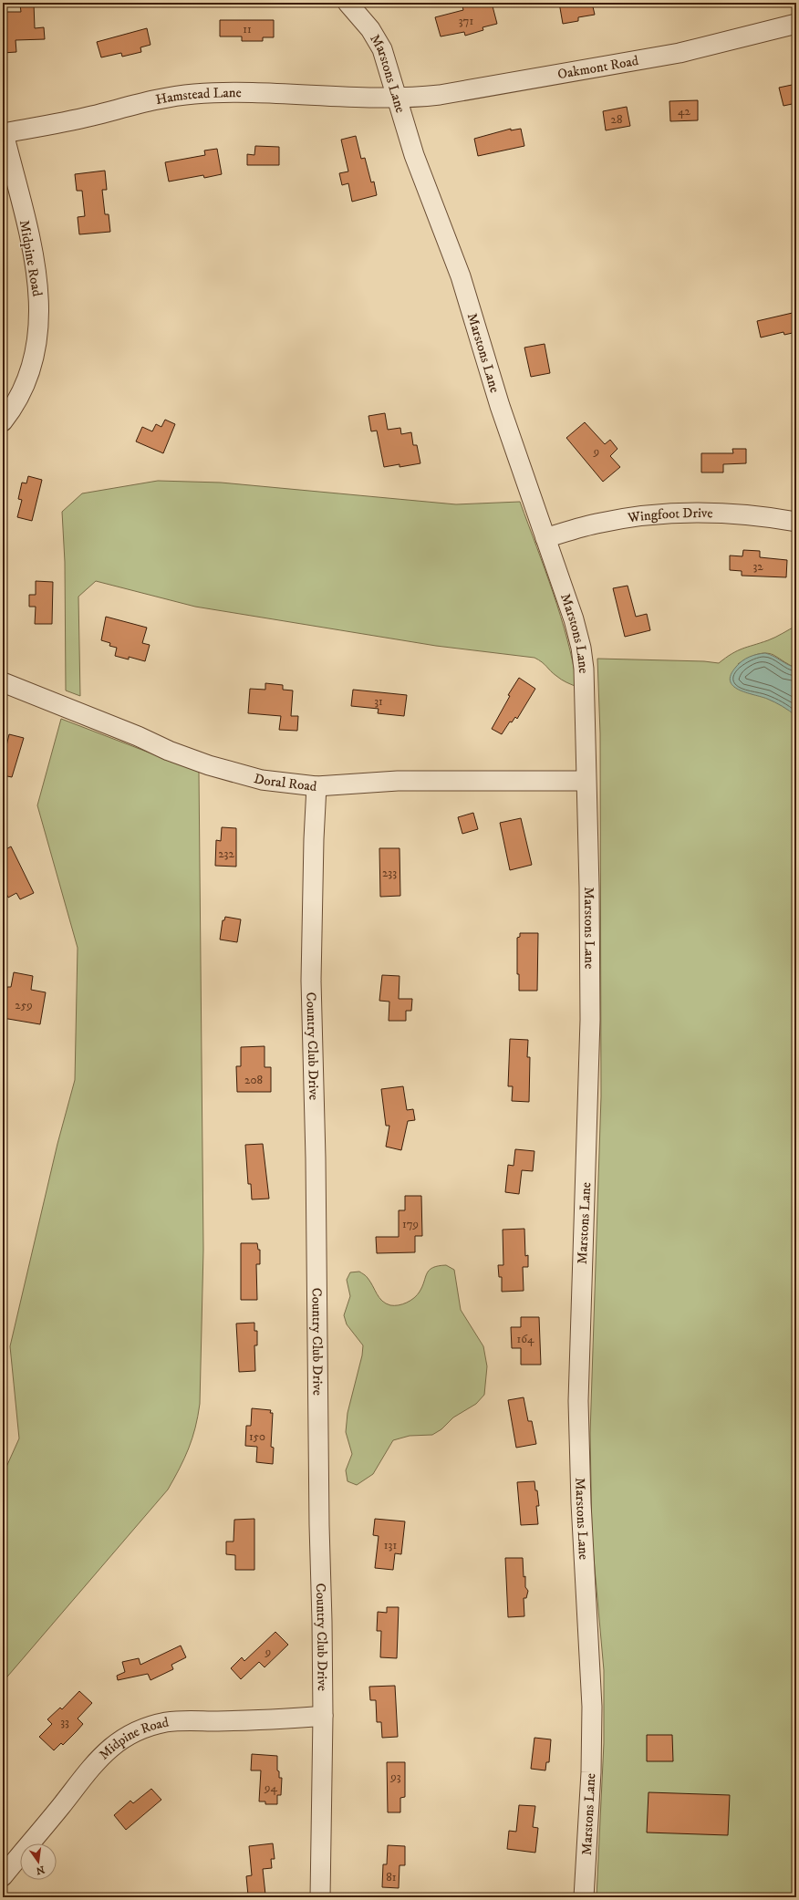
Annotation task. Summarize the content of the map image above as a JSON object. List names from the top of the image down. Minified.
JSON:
{"streets":{"street":["Oakmont Road","Marstons Lane","Hamstead Lane","Midpine Road","Wingfoot Drive","Doral Road","Country Club Drive"]},"crossings":[["Oakmont Road","Marstons Lane"],["Oakmont Road","Hamstead Lane"],["Marstons Lane","Hamstead Lane"],["Marstons Lane","Wingfoot Drive"],["Marstons Lane","Doral Road"],["Hamstead Lane","Midpine Road"],["Midpine Road","Country Club Drive"],["Doral Road","Country Club Drive"]],"house_numbers":["371","11","42","28","9","32","31","232","233","259","208","179","164","150","131","9","33","93","94","81"],"north":"bottom"}
